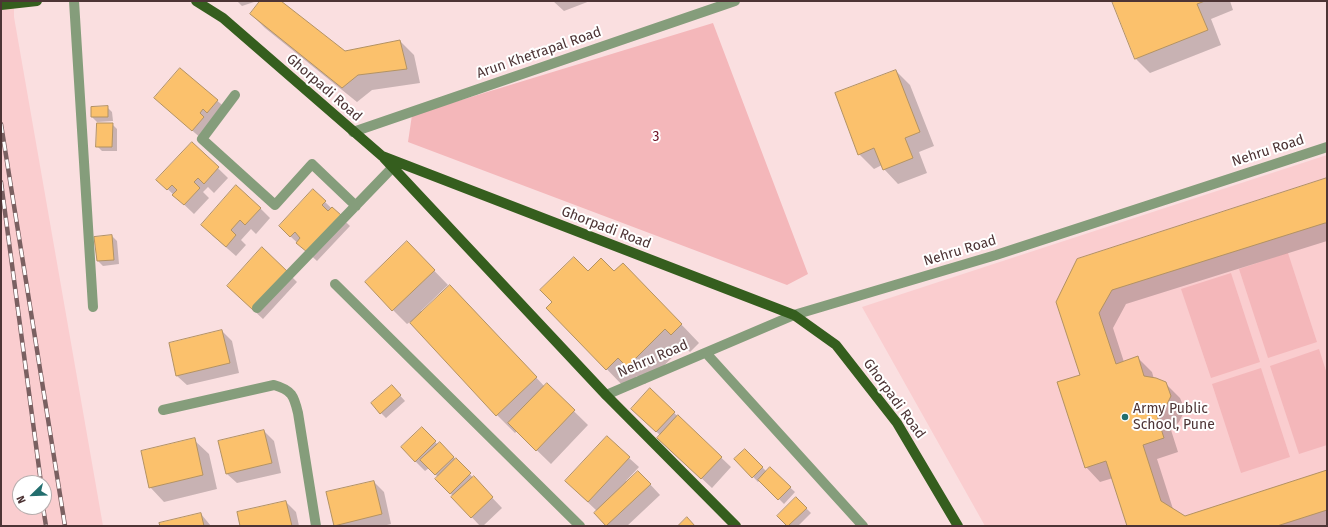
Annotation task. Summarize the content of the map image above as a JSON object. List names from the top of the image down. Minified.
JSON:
{"streets":{"main road":["Ghorpadi Road"],"street":["Arun Khetrapal Road","Nehru Road"]},"crossings":[["Arun Khetrapal Road","Ghorpadi Road"],["Ghorpadi Road","Nehru Road"]],"parks":["3"],"places":["Army Public School, Pune"],"north":"bottom left"}
